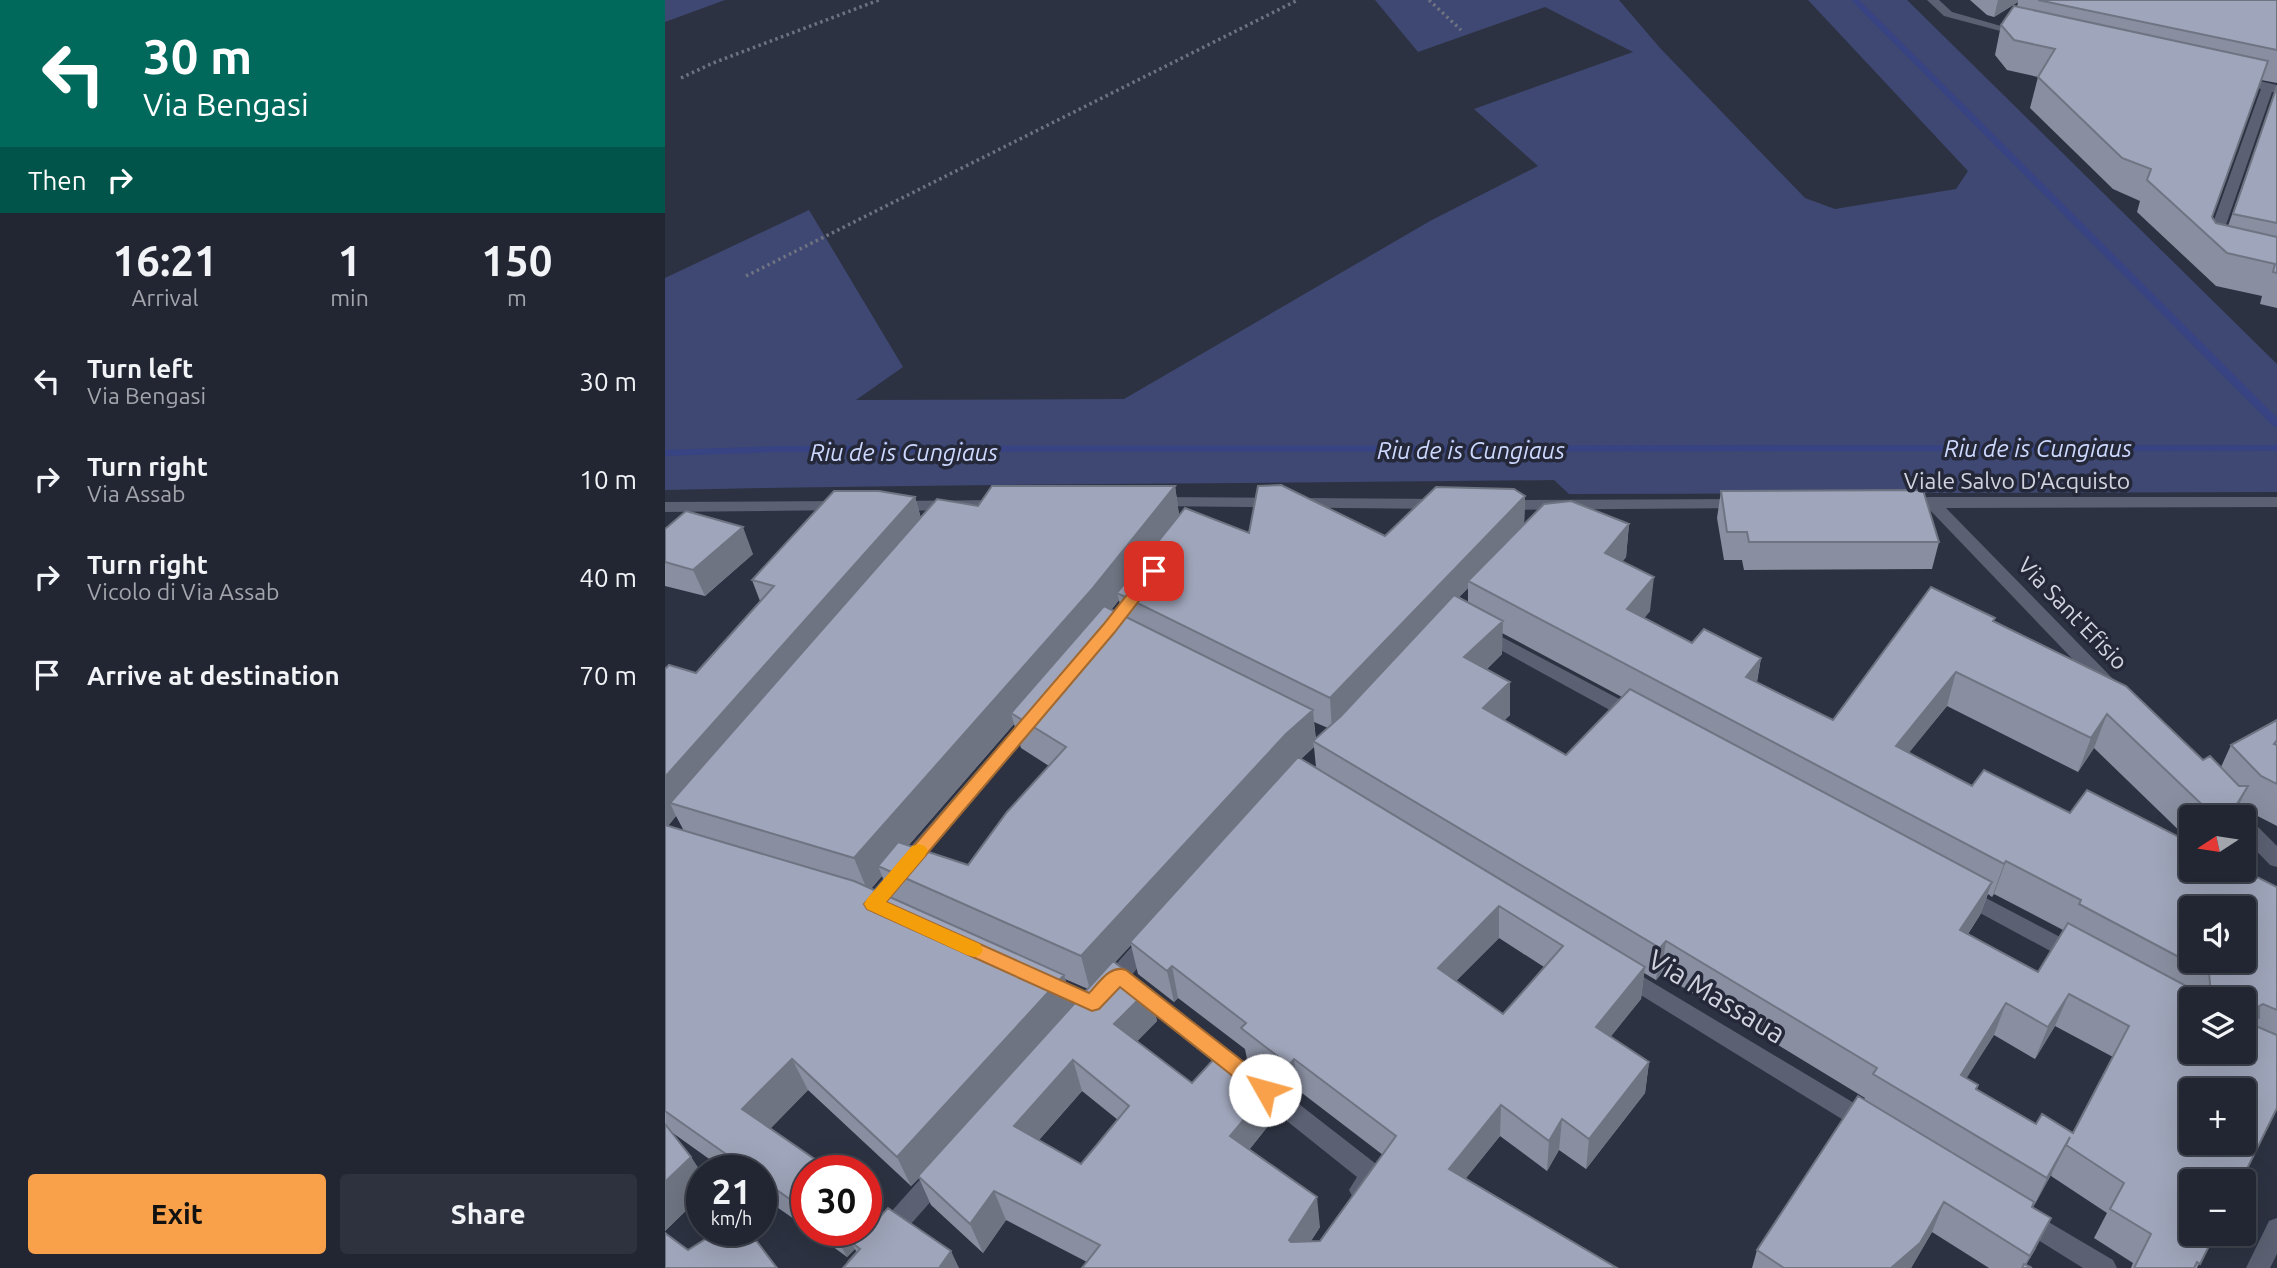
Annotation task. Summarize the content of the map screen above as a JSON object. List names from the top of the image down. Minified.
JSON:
{"streets":{"street":["Viale Salvo D'Acquisto","Via Sant'Efisio","Via Massaua"]},"crossings":[["Viale Salvo D'Acquisto","Via Sant'Efisio"]],"water":["Riu de is Cungiaus"],"north":"left","page":{"turn":["30 m","Via Bengasi"],"then":"Then","eta":["16:21","Arrival","1","min","150","m"],"list":[{"name":"Turn left","note":"Via Bengasi","value":"30 m"},{"name":"Turn right","note":"Via Assab","value":"10 m"},{"name":"Turn right","note":"Vicolo di Via Assab","value":"40 m"},{"name":"Arrive at destination","value":"70 m"}],"map_buttons":["+","−"],"speed":"21 km/h","limit":"30","buttons":["Exit","Share"]}}
